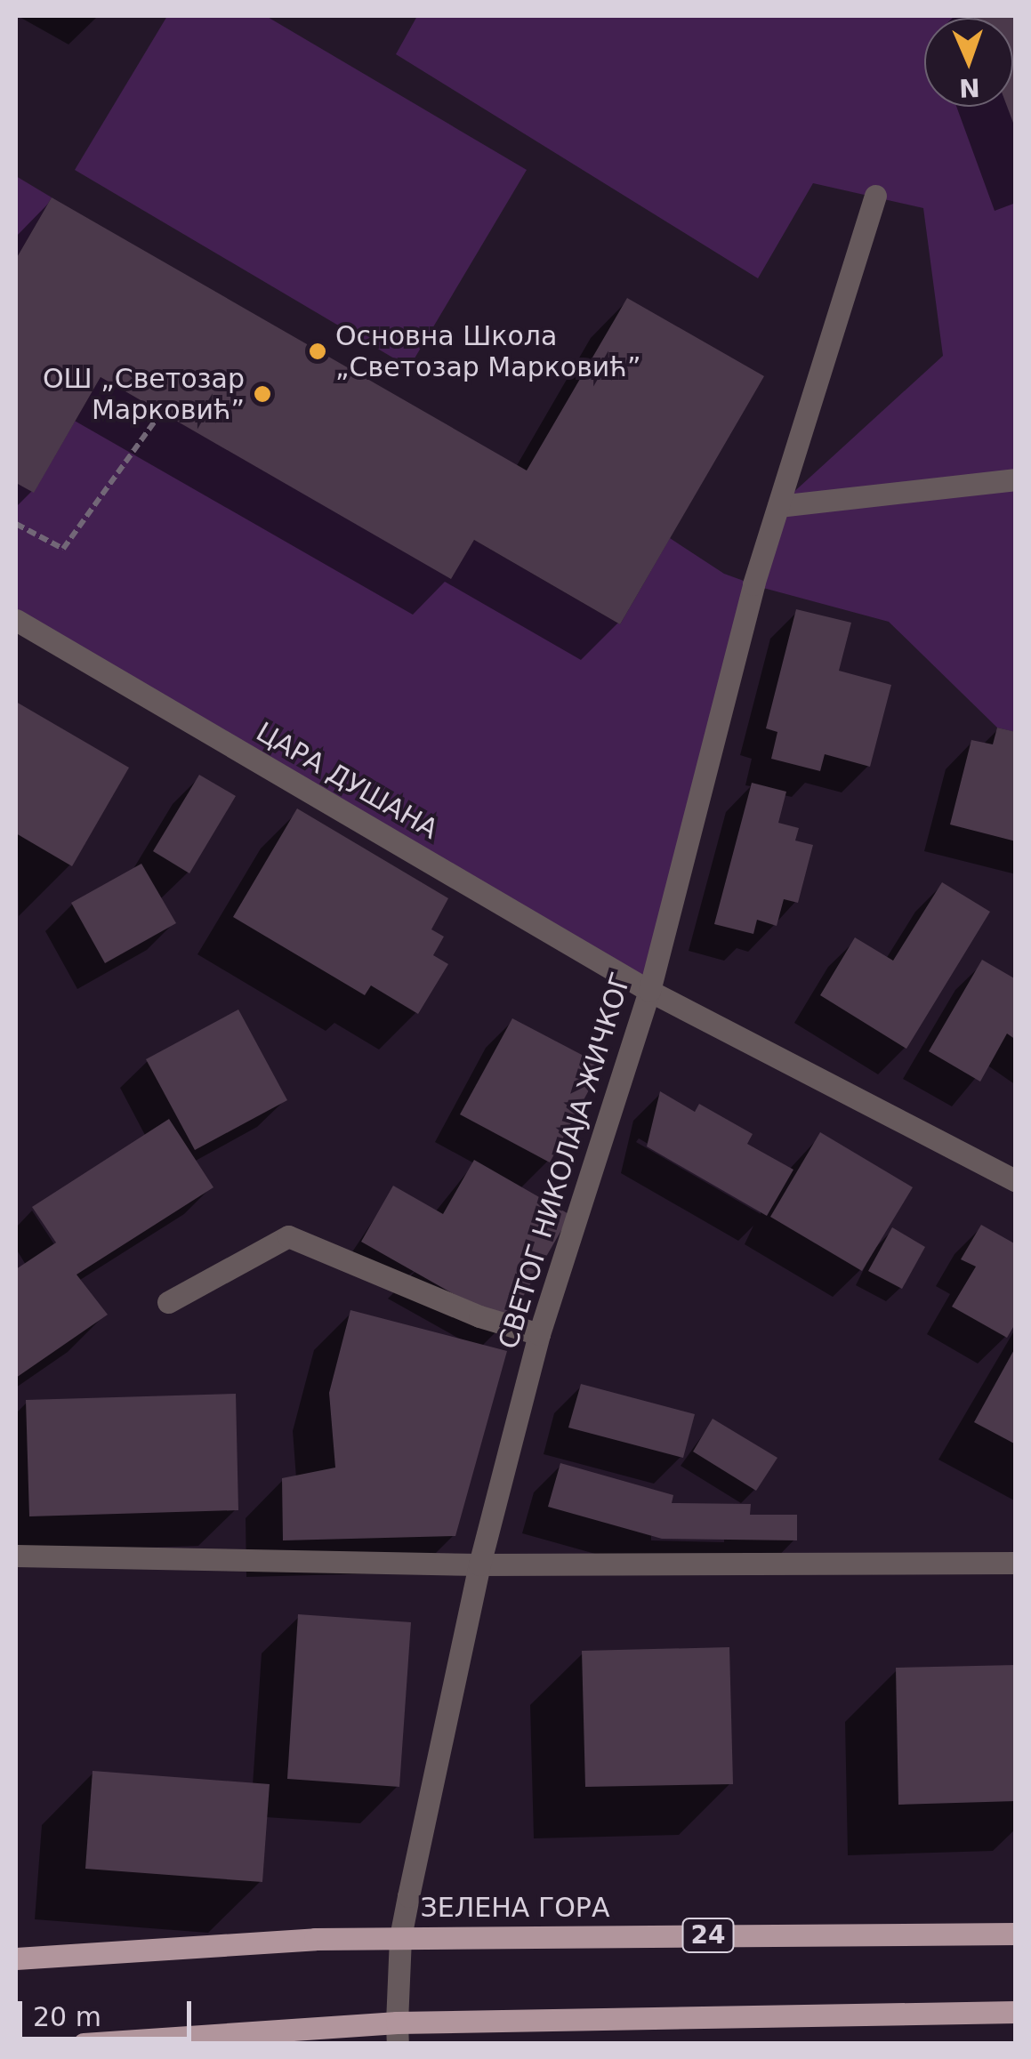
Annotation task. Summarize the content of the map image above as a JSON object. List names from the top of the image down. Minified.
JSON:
{"streets":{"main road":["ЗЕЛЕНА ГОРА","24"],"street":["ЦАРА ДУШАНА","СВЕТОГ НИКОЛАЈА ЖИЧКОГ"]},"crossings":[["ЦАРА ДУШАНА","СВЕТОГ НИКОЛАЈА ЖИЧКОГ"],["СВЕТОГ НИКОЛАЈА ЖИЧКОГ","ЗЕЛЕНА ГОРА"]],"places":["Основна Школа „Светозар Марковић”","ОШ „Светозар Марковић”"],"scale_bar":"20 m","north":"bottom"}
